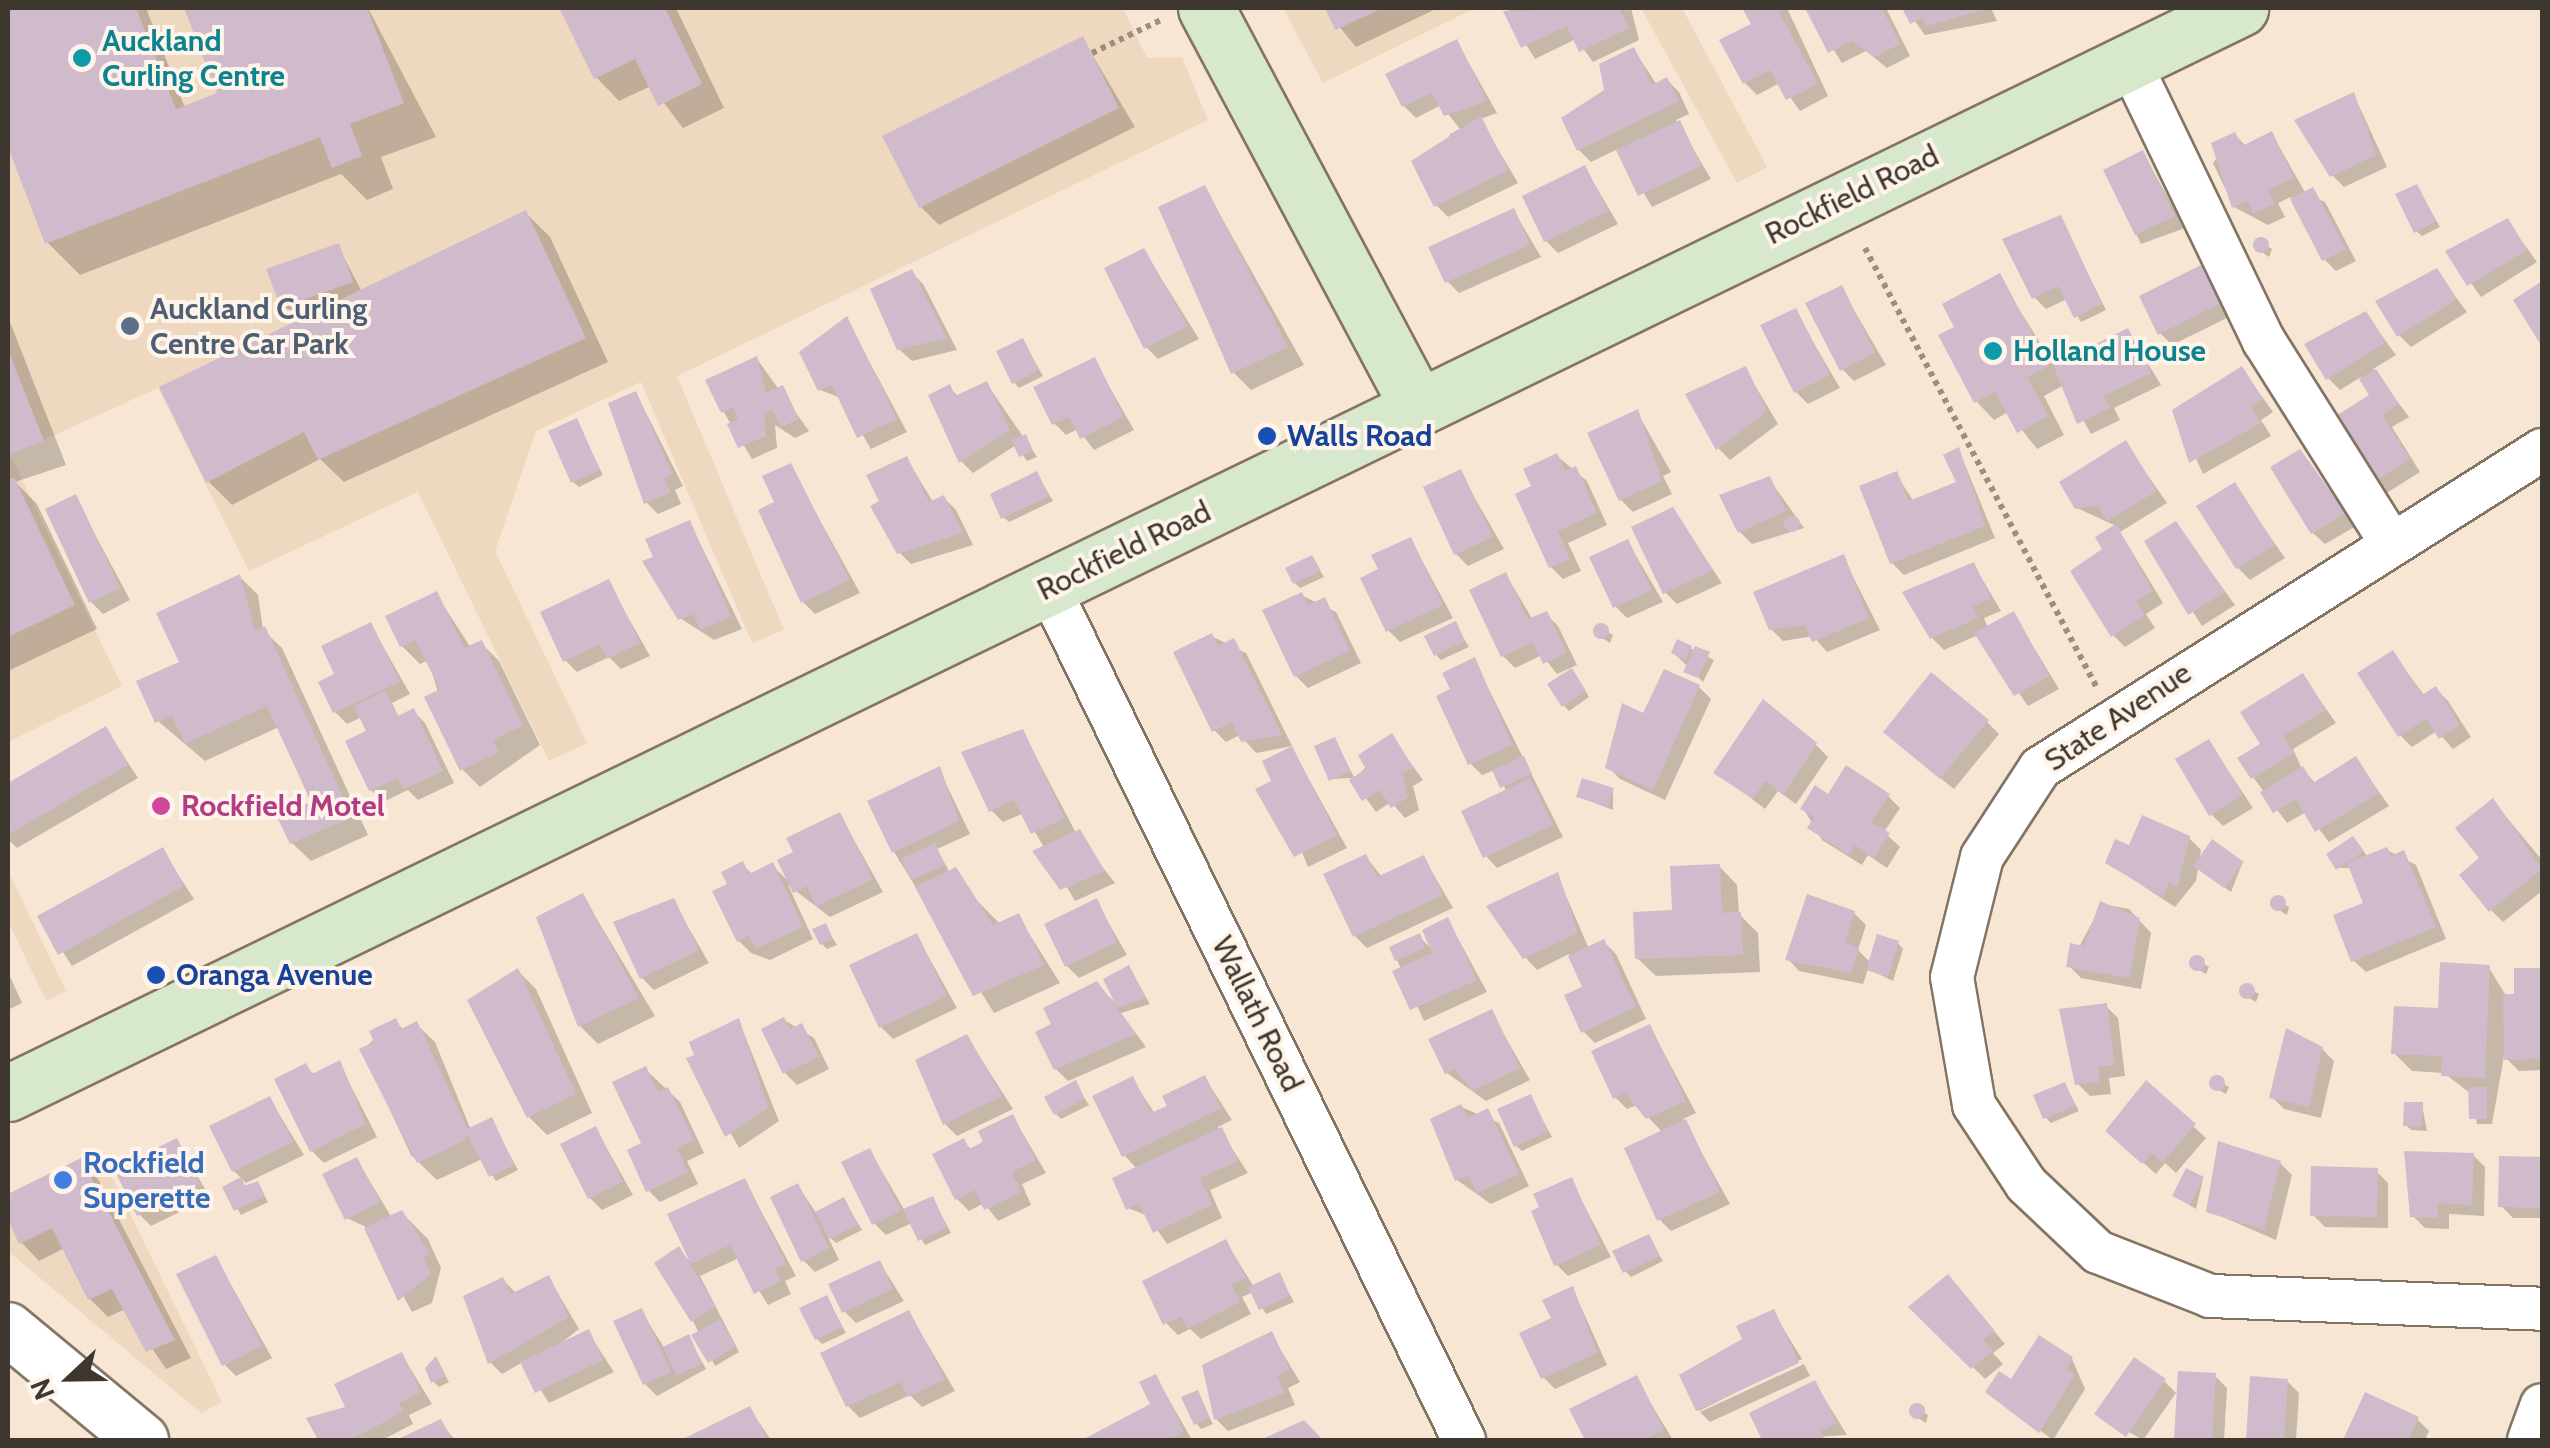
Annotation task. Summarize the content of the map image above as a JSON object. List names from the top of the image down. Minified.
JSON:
{"streets":{"main road":["Rockfield Road"],"street":["State Avenue","Wallath Road"]},"crossings":[["Rockfield Road","Wallath Road"]],"places":["Auckland Curling Centre","Auckland Curling Centre Car Park","Holland House","Walls Road","Rockfield Motel","Oranga Avenue","Rockfield Superette"],"north":"left"}
